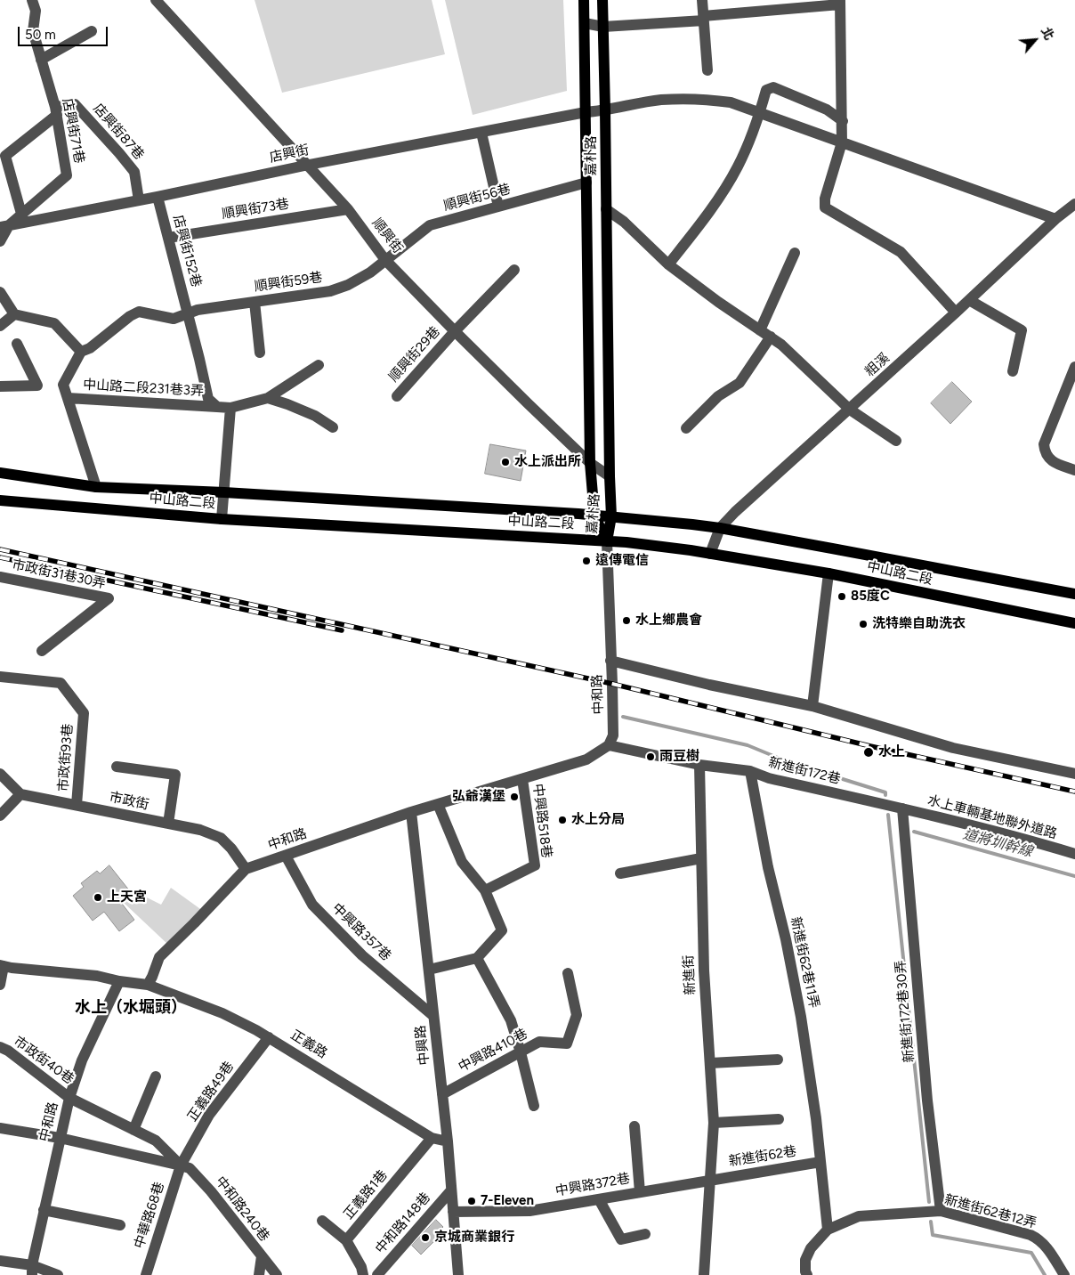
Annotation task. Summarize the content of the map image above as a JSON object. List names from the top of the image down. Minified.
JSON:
{"streets":{"main road":["嘉朴路","中山路二段"],"street":["店興街71巷","店興街87巷","店興街","順興街56巷","順興街73巷","順興街","店興街152巷","順興街59巷","順興街29巷","粗溪","中山路二段231巷3弄","市政街31巷30弄","中和路","市政街93巷","新進街172巷","市政街","水上車輛基地聯外道路","中興路518巷","中興路357巷","新進街62巷11弄","新進街","新進街172巷30弄","正義路","中興路","中興路410巷","市政街40巷","正義路49巷","新進街62巷","中興路372巷","正義路1巷","中和路240巷","新進街62巷12弄","中華路68巷","中和路148巷"]},"crossings":[["店興街71巷","店興街87巷"],["店興街71巷","店興街"],["店興街87巷","店興街"],["店興街","嘉朴路"],["店興街","順興街"],["店興街","店興街152巷"],["店興街","粗溪"],["嘉朴路","順興街56巷"],["嘉朴路","順興街"],["嘉朴路","中山路二段"],["嘉朴路","中和路"],["順興街56巷","順興街"],["順興街56巷","順興街59巷"],["順興街73巷","順興街"],["順興街73巷","店興街152巷"],["順興街","順興街59巷"],["順興街","順興街29巷"],["店興街152巷","順興街59巷"],["店興街152巷","中山路二段231巷3弄"],["粗溪","中山路二段"],["中山路二段","中和路"],["中和路","市政街"],["中和路","中興路518巷"],["中和路","中興路357巷"],["中和路","正義路"],["中和路","中興路"],["中和路","市政街40巷"],["中和路","中和路240巷"],["市政街93巷","市政街"],["新進街172巷","水上車輛基地聯外道路"],["新進街172巷","新進街62巷11弄"],["新進街172巷","新進街"],["新進街172巷","新進街172巷30弄"],["水上車輛基地聯外道路","新進街172巷30弄"],["中興路357巷","中興路"],["新進街62巷11弄","新進街62巷"],["新進街","新進街62巷"],["新進街","中興路372巷"],["新進街172巷30弄","新進街62巷12弄"],["正義路","中興路"],["正義路","正義路49巷"],["正義路","正義路1巷"],["中興路","中興路410巷"],["中興路","中興路372巷"],["中興路","中和路148巷"],["市政街40巷","中和路240巷"],["正義路49巷","中和路240巷"],["正義路49巷","中華路68巷"],["新進街62巷","中興路372巷"],["中和路240巷","中華路68巷"]],"districts":["水上（水堀頭）"],"water":["道將圳幹線"],"places":["水上派出所","遠傳電信","85度C","水上鄉農會","洗特樂自助洗衣","水上","雨豆樹","弘爺漢堡","水上分局","上天宮","7-Eleven","京城商業銀行"],"scale_bar":"50 m","north":"top right"}
